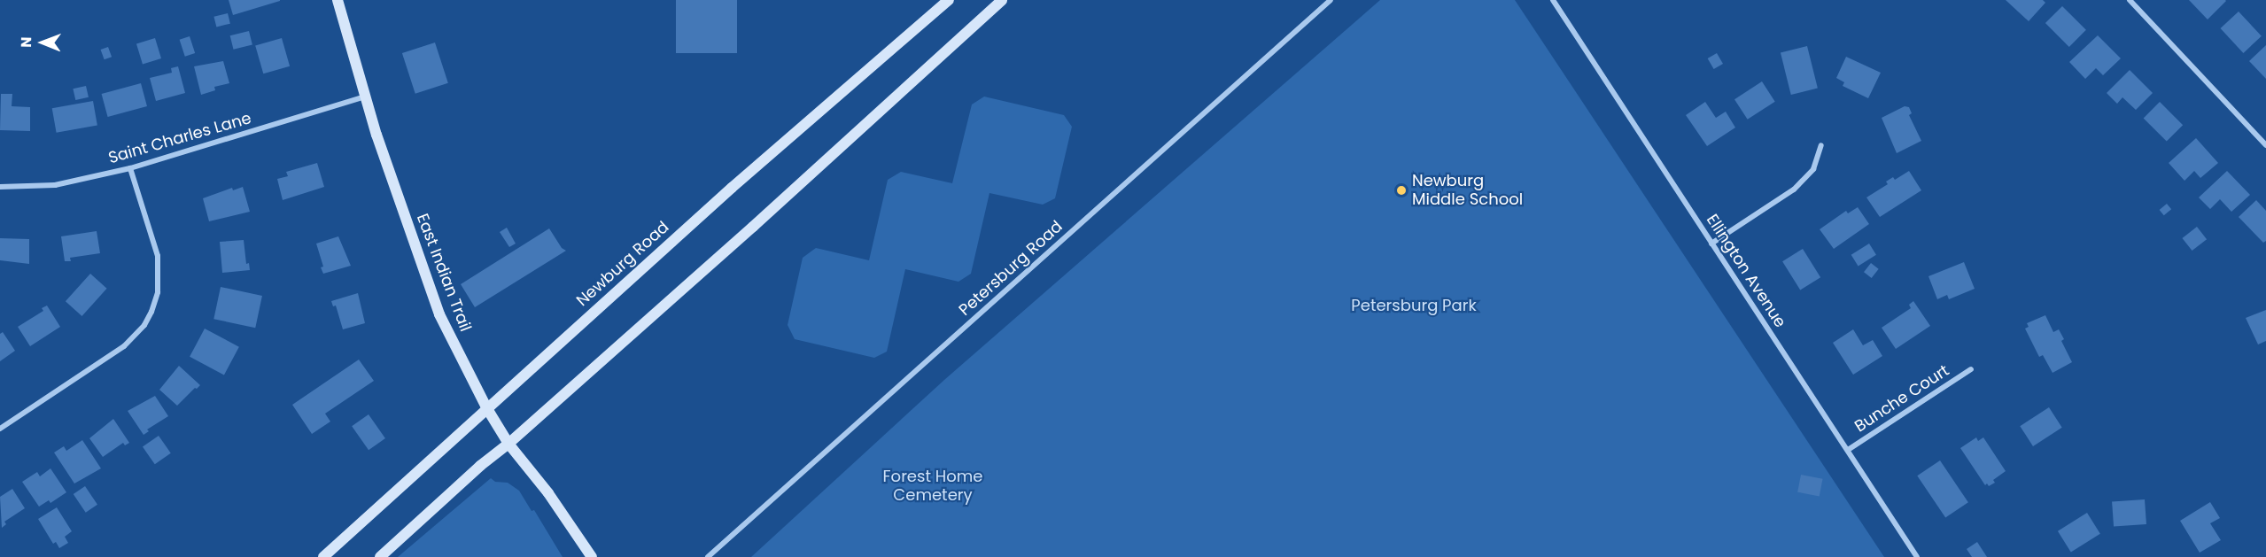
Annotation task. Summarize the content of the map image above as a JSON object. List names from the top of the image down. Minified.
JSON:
{"streets":{"main road":["Newburg Road","East Indian Trail"],"street":["Saint Charles Lane","Petersburg Road","Ellington Avenue","Bunche Court"]},"crossings":[["Saint Charles Lane","East Indian Trail"],["Newburg Road","East Indian Trail"],["Ellington Avenue","Bunche Court"]],"parks":["Petersburg Park","Forest Home Cemetery"],"places":["Newburg Middle School"],"north":"left"}
